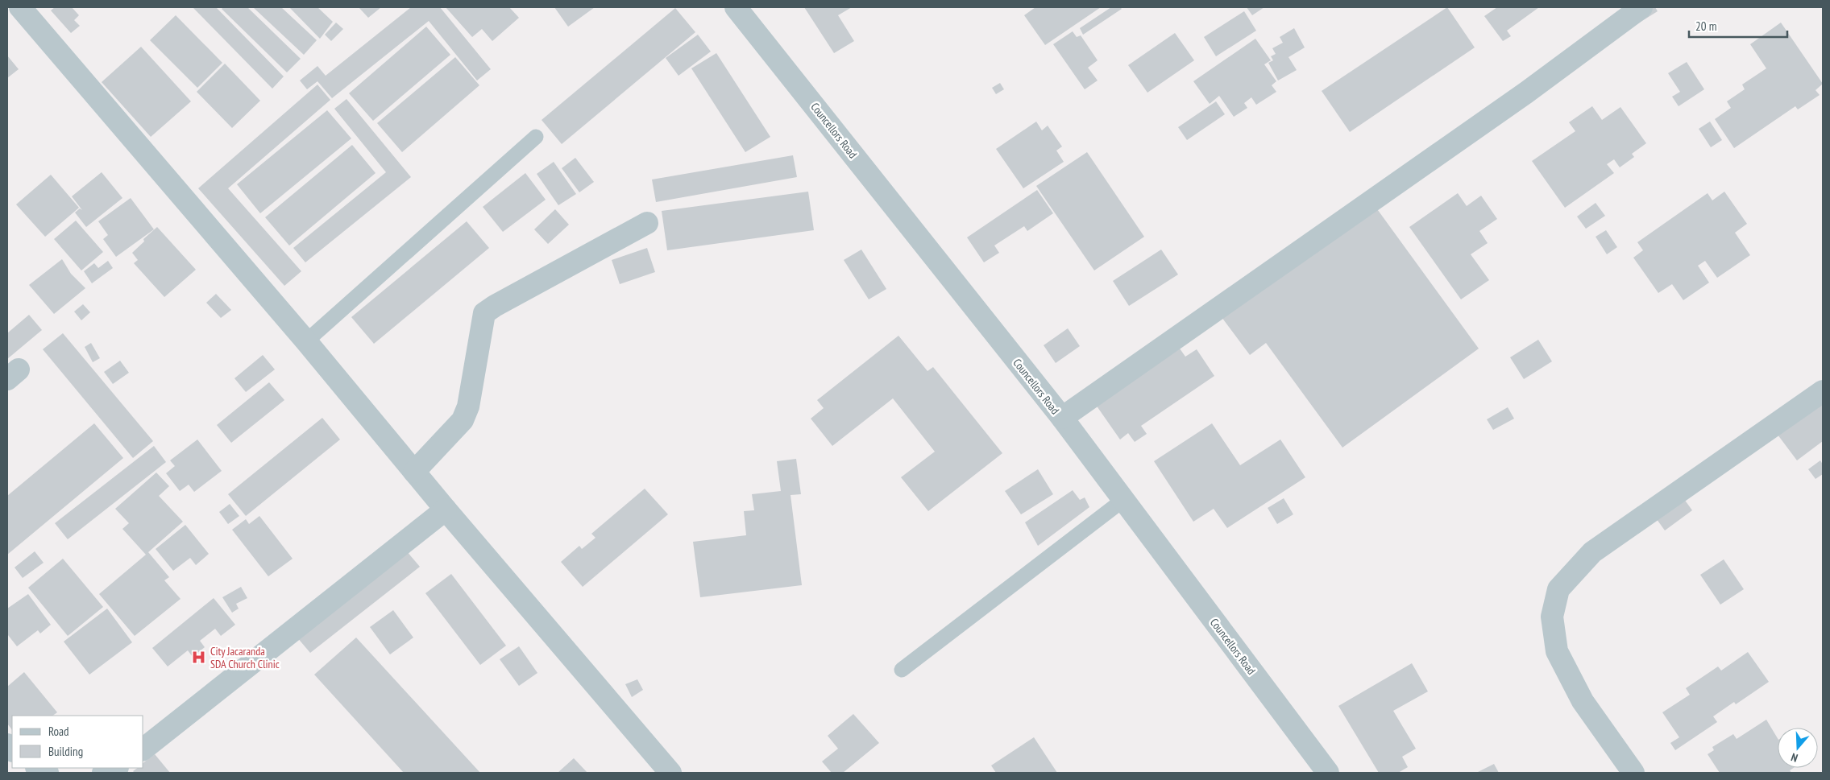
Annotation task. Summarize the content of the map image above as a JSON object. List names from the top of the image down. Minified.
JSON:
{"streets":{"street":["Councellors Road"]},"places":{"hospital":["City Jacaranda SDA Church Clinic"]},"legend":["Road","Building"],"scale_bar":"20 m","north":"bottom"}
